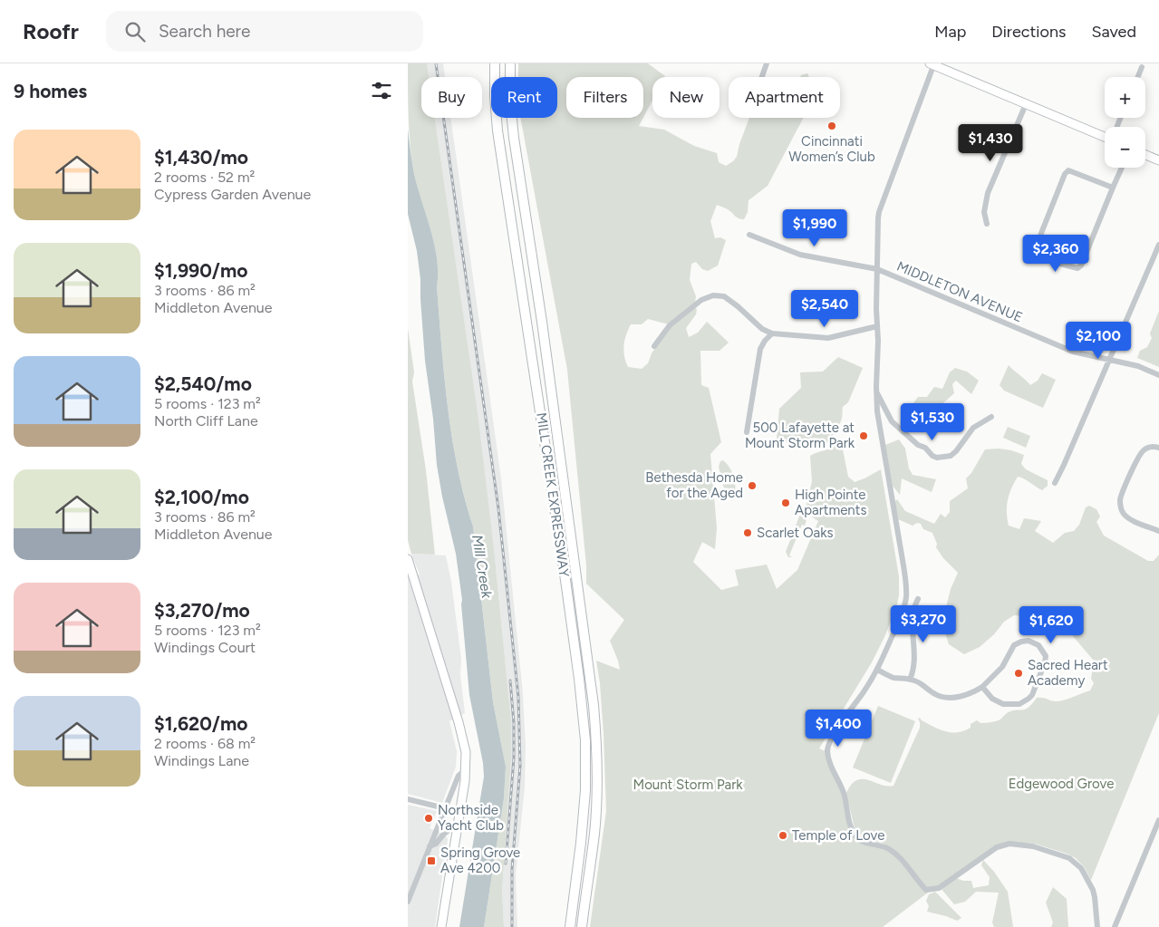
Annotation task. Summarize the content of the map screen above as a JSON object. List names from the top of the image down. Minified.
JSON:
{"streets":{"highway":["MILL CREEK EXPRESSWAY"],"street":["MIDDLETON AVENUE"]},"water":["Mill Creek"],"parks":["Edgewood Grove","Mount Storm Park"],"places":{"other":["Cincinnati Women’s Club","500 Lafayette at Mount Storm Park","Bethesda Home for the Aged","High Pointe Apartments","Scarlet Oaks","Sacred Heart Academy","Northside Yacht Club","Temple of Love"],"transit":["Spring Grove Ave 4200"]},"page":{"header":"Roofr","search":"Search here","nav":["Map","Directions","Saved"],"heading":"9 homes","map_buttons":["+","−"],"chip":["Buy","Rent","Filters","New","Apartment"],"list":[{"name":"$1,430/mo","note":"2 rooms · 52 m² · Cypress Garden Avenue"},{"name":"$1,990/mo","note":"3 rooms · 86 m² · Middleton Avenue"},{"name":"$2,540/mo","note":"5 rooms · 123 m² · North Cliff Lane"},{"name":"$2,100/mo","note":"3 rooms · 86 m² · Middleton Avenue"},{"name":"$3,270/mo","note":"5 rooms · 123 m² · Windings Court"},{"name":"$1,620/mo","note":"2 rooms · 68 m² · Windings Lane"}],"price":["$1,430","$1,990","$2,360","$2,540","$2,100","$1,530","$3,270","$1,620","$1,400"]}}
